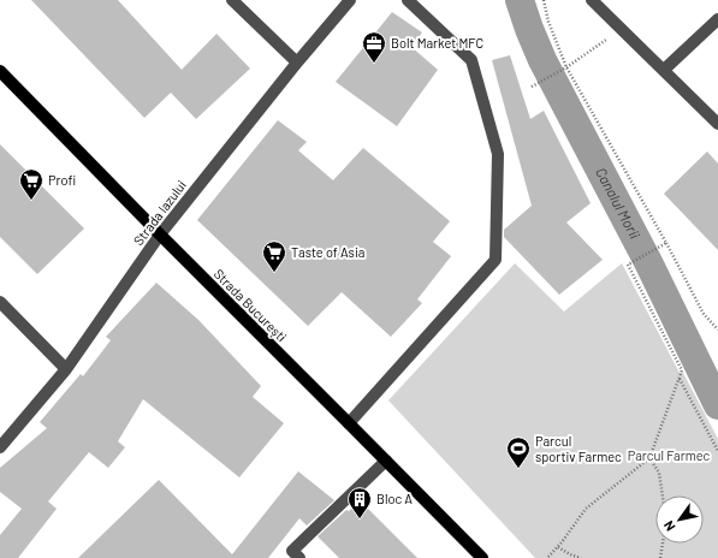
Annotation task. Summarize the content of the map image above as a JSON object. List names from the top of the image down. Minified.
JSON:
{"streets":{"main road":["Strada București"],"street":["Strada Iazului"]},"crossings":[["Strada Iazului","Strada București"]],"water":["Canalul Morii"],"parks":["Parcul Farmec"],"places":{"office":["Bolt Market MFC"],"supermarket":["Profi","Taste of Asia"],"sports":["Parcul sportiv Farmec"],"building":["Bloc A"]},"north":"bottom left"}
